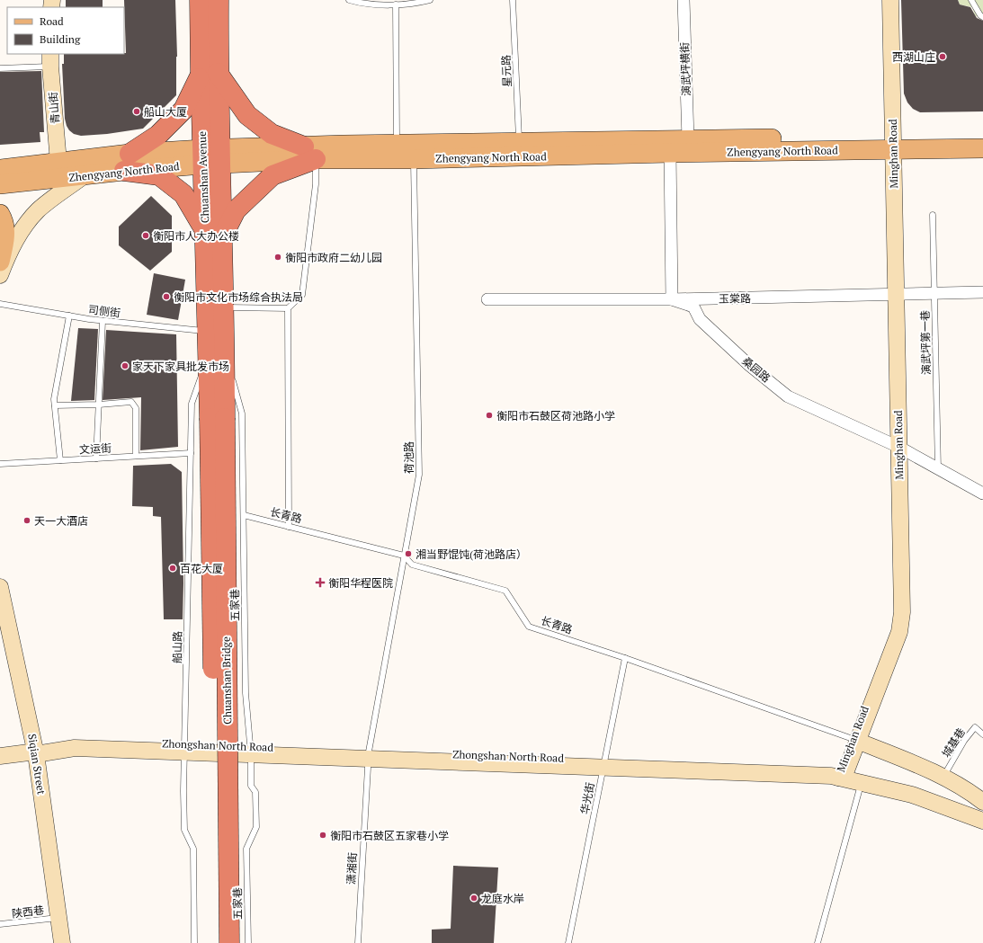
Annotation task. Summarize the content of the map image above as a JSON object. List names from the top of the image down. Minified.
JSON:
{"streets":{"highway":["Chuanshan Avenue","Chuanshan Bridge"],"main road":["Zhengyang North Road"],"street":["演武坪横街","青山街","Minghan Road","玉棠路","桑园路","Zhongshan North Road","Siqian Street"],"lane":["星元路","司侧街","演武坪第一巷","文运街","荷池路","长青路","五家巷","船山路","城基巷","华光街","潇湘街","陕西巷"]},"crossings":[["演武坪横街","Zhengyang North Road"],["星元路","Zhengyang North Road"],["青山街","Zhengyang North Road"],["Zhengyang North Road","Minghan Road"],["Zhengyang North Road","Chuanshan Avenue"],["Zhengyang North Road","荷池路"],["Minghan Road","玉棠路"],["Minghan Road","桑园路"],["Minghan Road","长青路"],["Minghan Road","Zhongshan North Road"],["Chuanshan Avenue","司侧街"],["Chuanshan Avenue","五家巷"],["Chuanshan Avenue","船山路"],["Chuanshan Avenue","Chuanshan Bridge"],["玉棠路","演武坪第一巷"],["玉棠路","桑园路"],["演武坪第一巷","桑园路"],["文运街","船山路"],["荷池路","长青路"],["荷池路","Zhongshan North Road"],["荷池路","潇湘街"],["长青路","五家巷"],["长青路","华光街"],["五家巷","船山路"],["五家巷","Zhongshan North Road"],["船山路","Zhongshan North Road"],["Zhongshan North Road","Siqian Street"],["Zhongshan North Road","华光街"],["Zhongshan North Road","潇湘街"],["Siqian Street","陕西巷"]],"places":{"other":["西湖山庄","船山大厦","衡阳市人大办公楼","衡阳市政府二幼儿园","衡阳市文化市场综合执法局","家天下家具批发市场","衡阳市石鼓区荷池路小学","天一大酒店","湘当野馄饨(荷池路店）","百花大厦","衡阳市石鼓区五家巷小学","龙庭水岸"],"health":["衡阳华程医院"]},"legend":["Road","Building"]}
